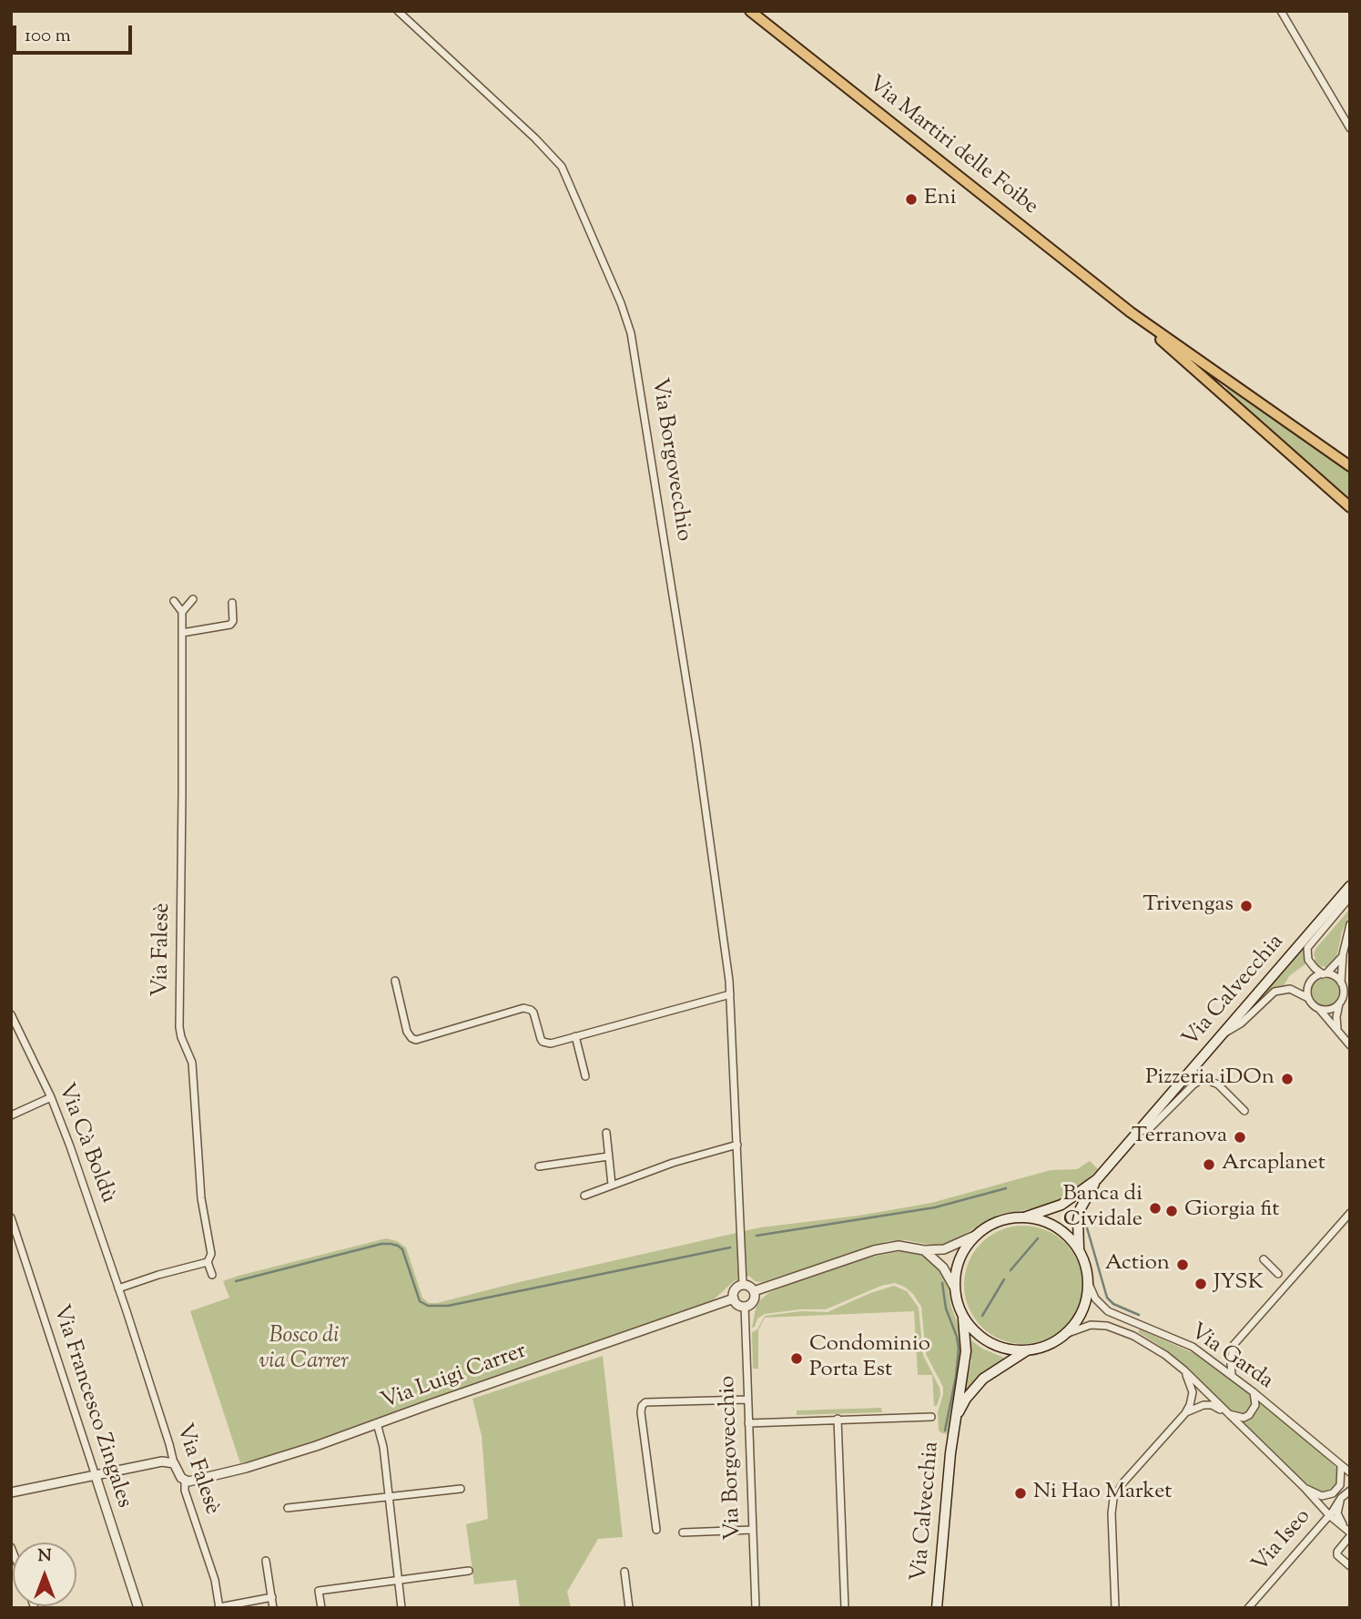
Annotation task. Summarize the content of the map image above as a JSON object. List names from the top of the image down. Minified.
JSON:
{"streets":{"highway":["Via Martiri delle Foibe"],"main road":["Via Calvecchia"],"street":["Via Borgovecchio","Via Falesè","Via Cà Boldù","Via Garda","Via Luigi Carrer","Via Francesco Zingales","Via Iseo"]},"crossings":[["Via Borgovecchio","Via Luigi Carrer"],["Via Falesè","Via Cà Boldù"],["Via Falesè","Via Luigi Carrer"],["Via Calvecchia","Via Garda"]],"parks":["Bosco di via Carrer"],"places":["Eni","Trivengas","Pizzeria iDOn","Terranova","Arcaplanet","Banca di Cividale","Giorgia fit","Action","JYSK","Condominio Porta Est","Ni Hao Market"],"scale_bar":"100 m","north":"top"}
